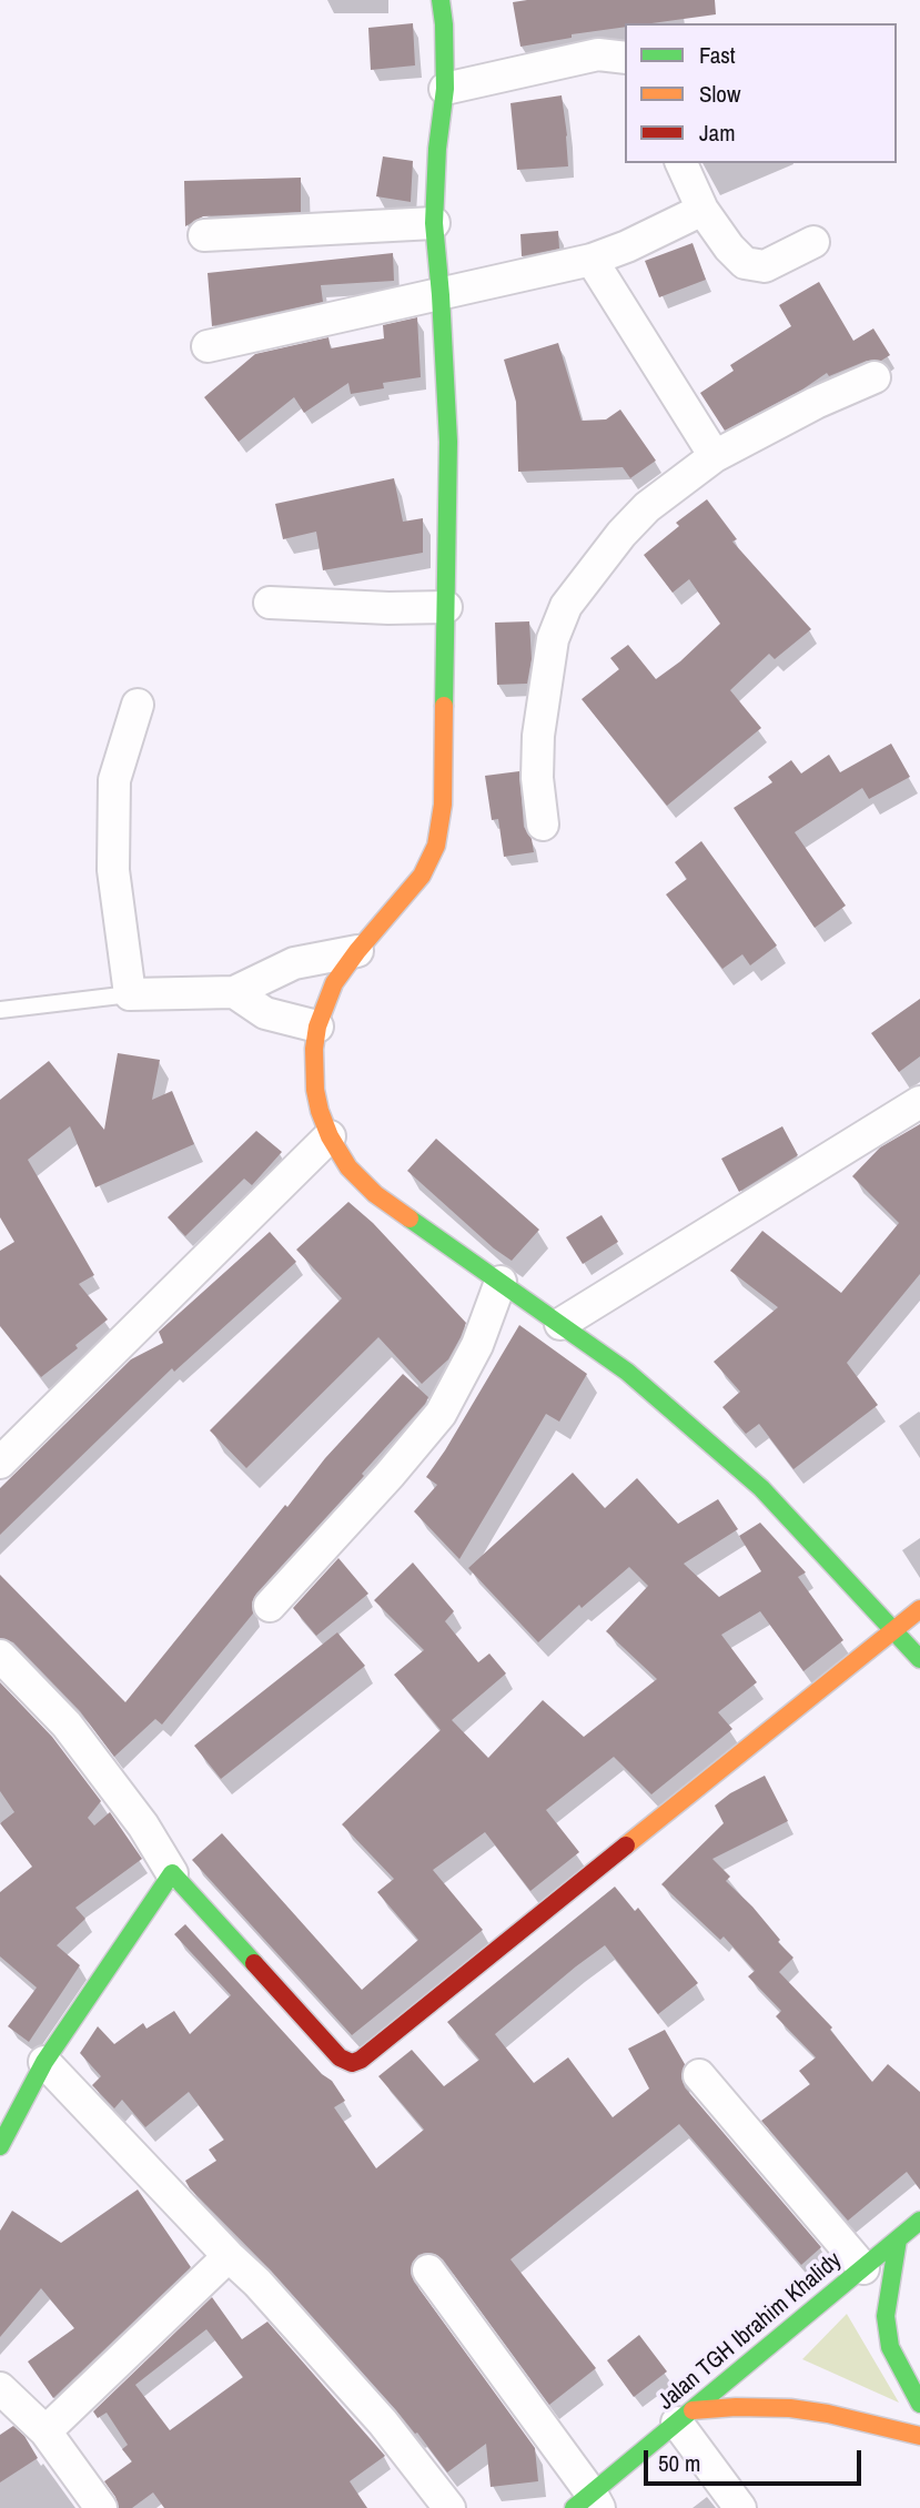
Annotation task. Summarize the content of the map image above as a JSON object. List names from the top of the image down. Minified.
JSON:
{"streets":{"street":["Jalan TGH Ibrahim Khalidy"]},"legend":["Fast","Slow","Jam"],"scale_bar":"50 m"}
